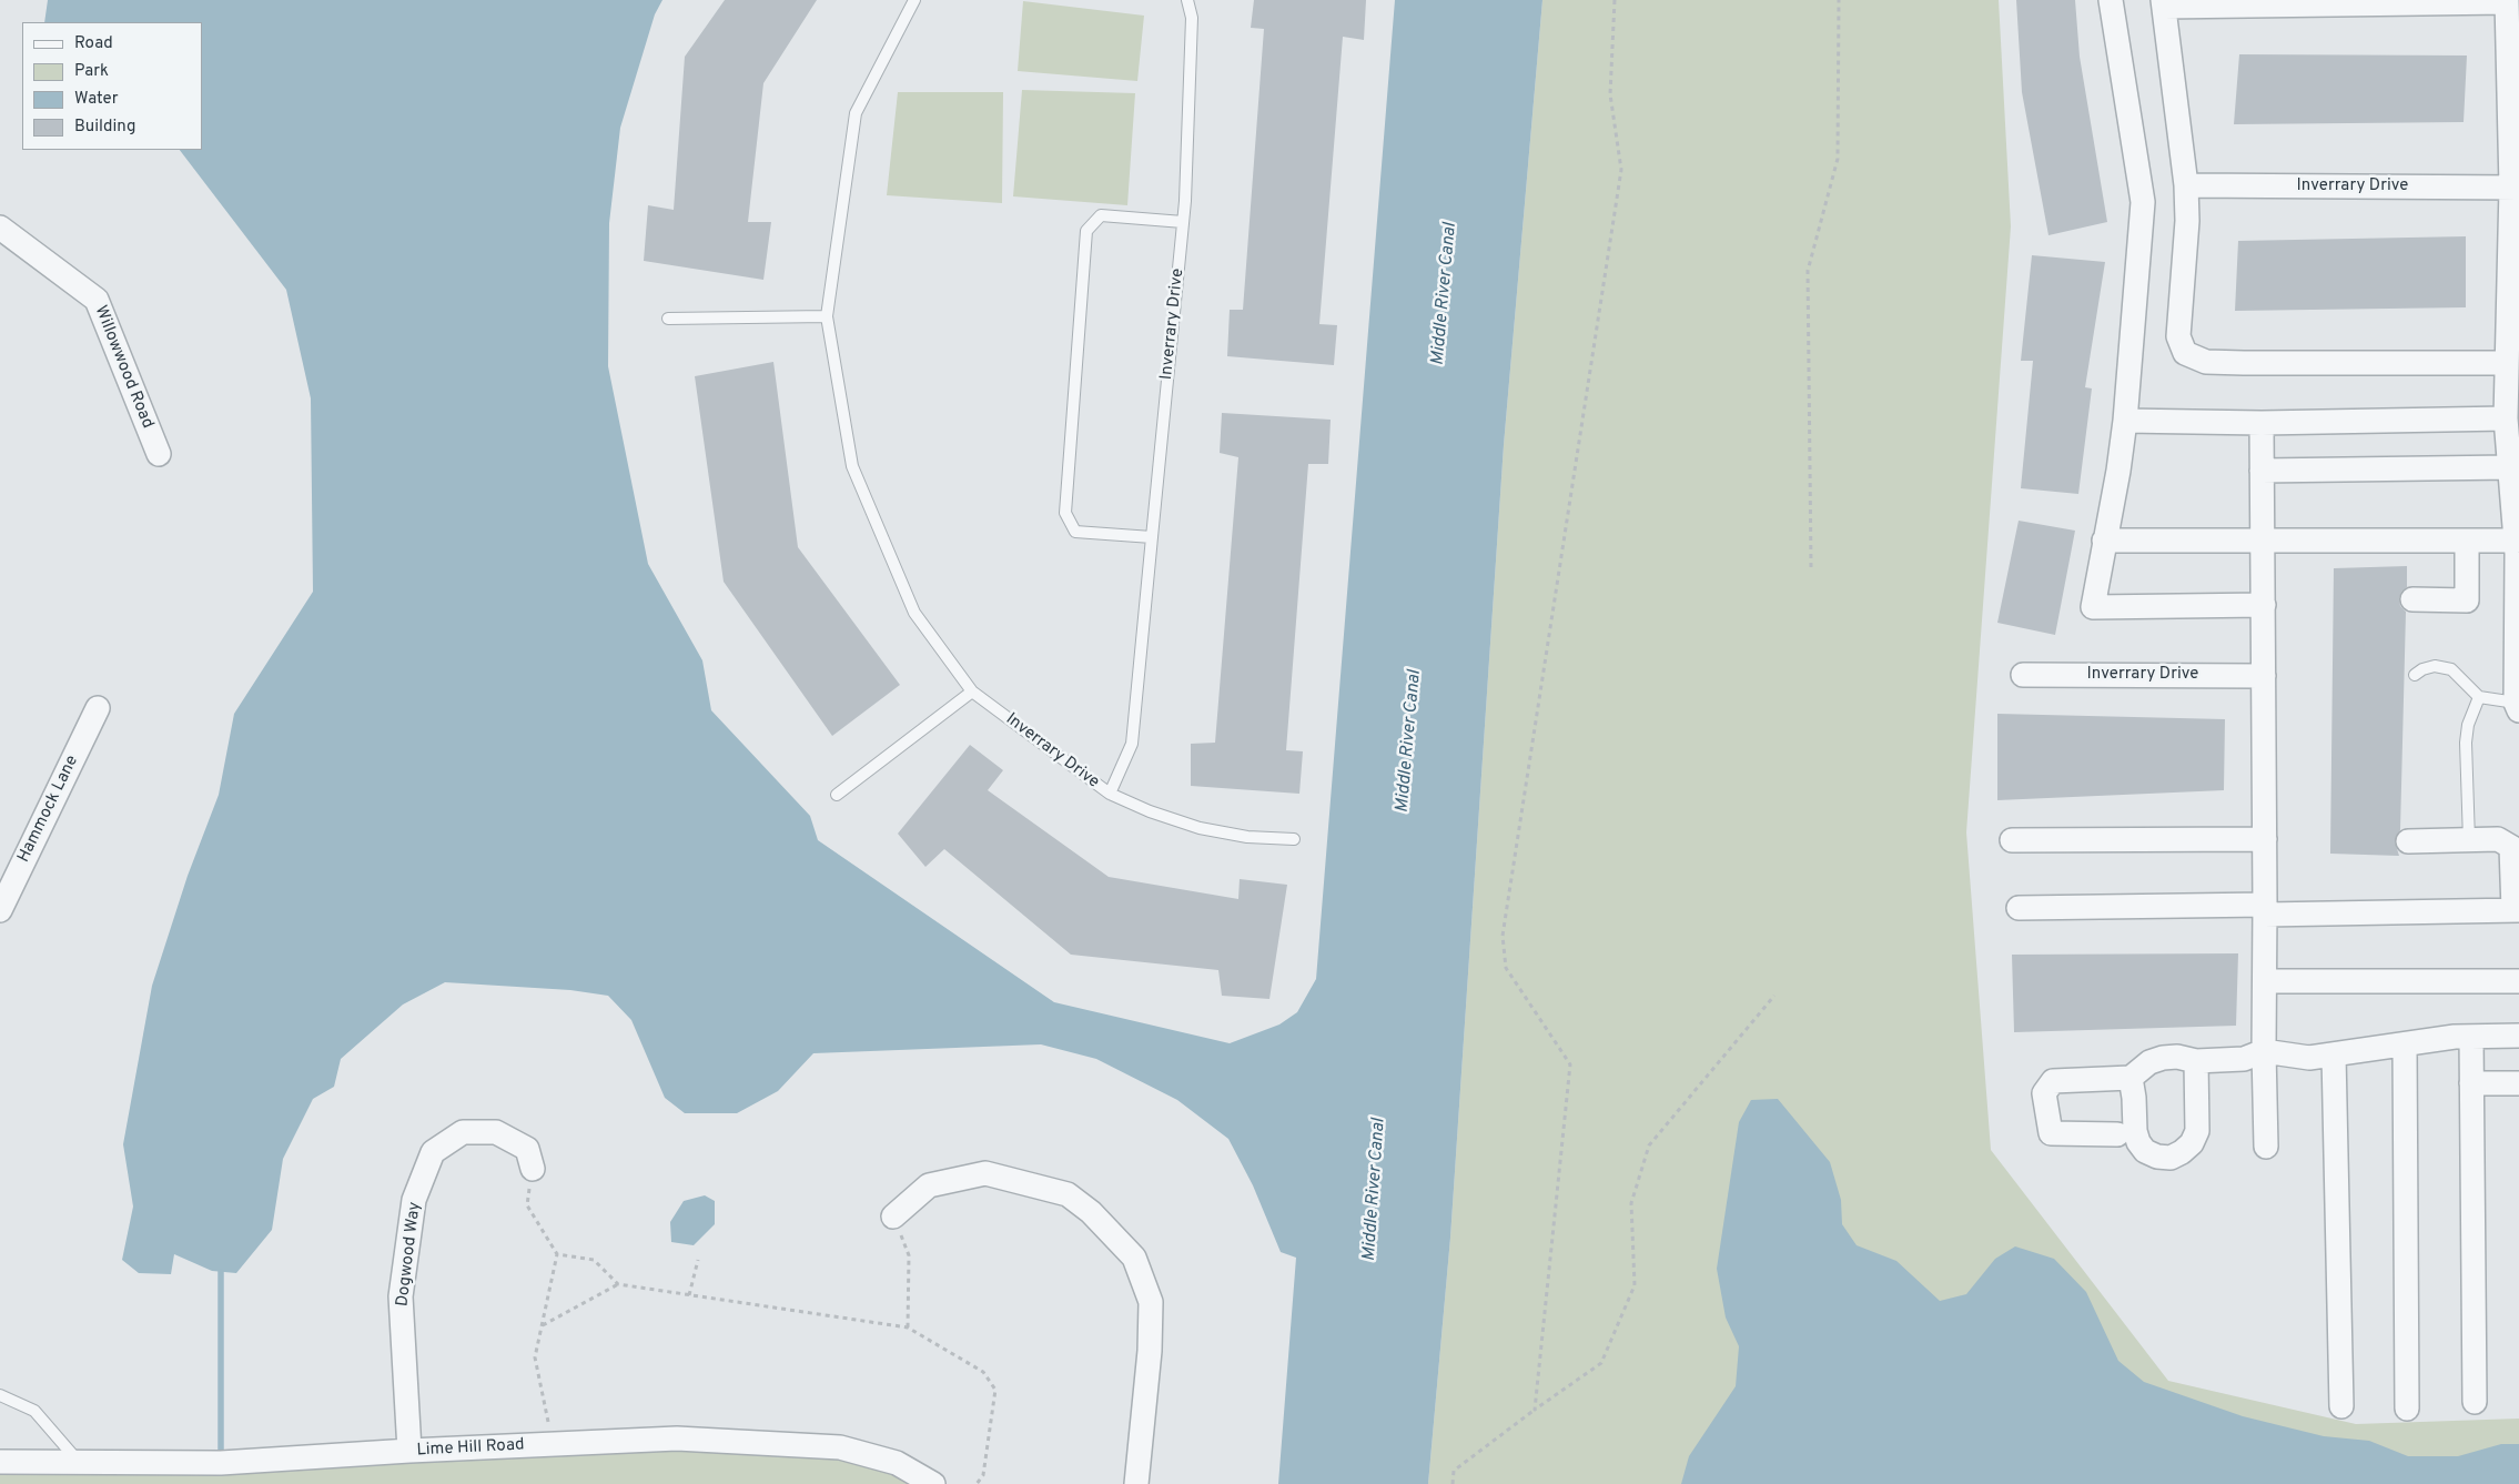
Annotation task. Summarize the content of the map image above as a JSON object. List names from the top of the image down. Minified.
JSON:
{"streets":{"street":["Inverrary Drive","Willowwood Road","Hammock Lane","Dogwood Way","Lime Hill Road"]},"crossings":[["Dogwood Way","Lime Hill Road"]],"water":["Middle River Canal"],"legend":["Road","Park","Water","Building"]}
